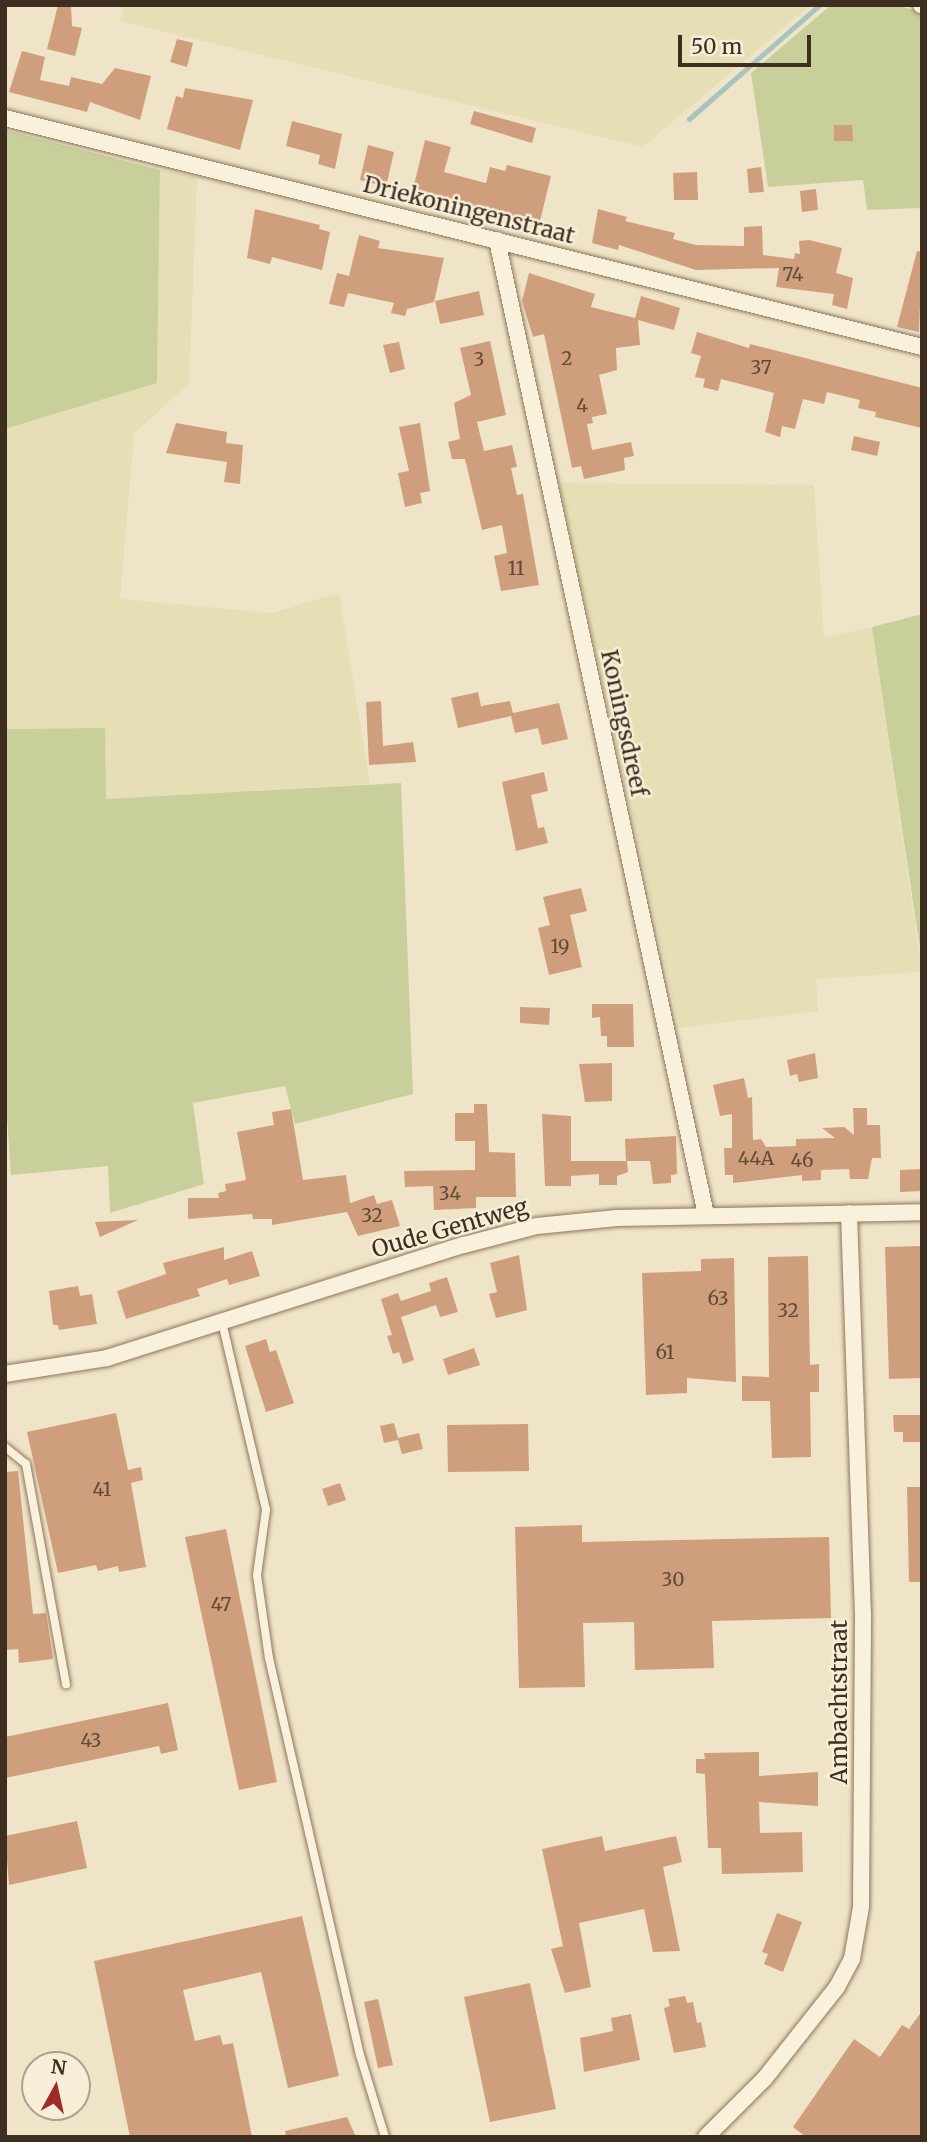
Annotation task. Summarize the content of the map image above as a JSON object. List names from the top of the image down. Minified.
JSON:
{"streets":{"street":["Driekoningenstraat","Koningsdreef","Oude Gentweg","Ambachtstraat"]},"crossings":[["Driekoningenstraat","Koningsdreef"],["Koningsdreef","Oude Gentweg"],["Oude Gentweg","Ambachtstraat"]],"house_numbers":["74","2","3","37","4","11","19","44A","46","34","32","63","32","61","41","30","47","43"],"scale_bar":"50 m","north":"top"}
